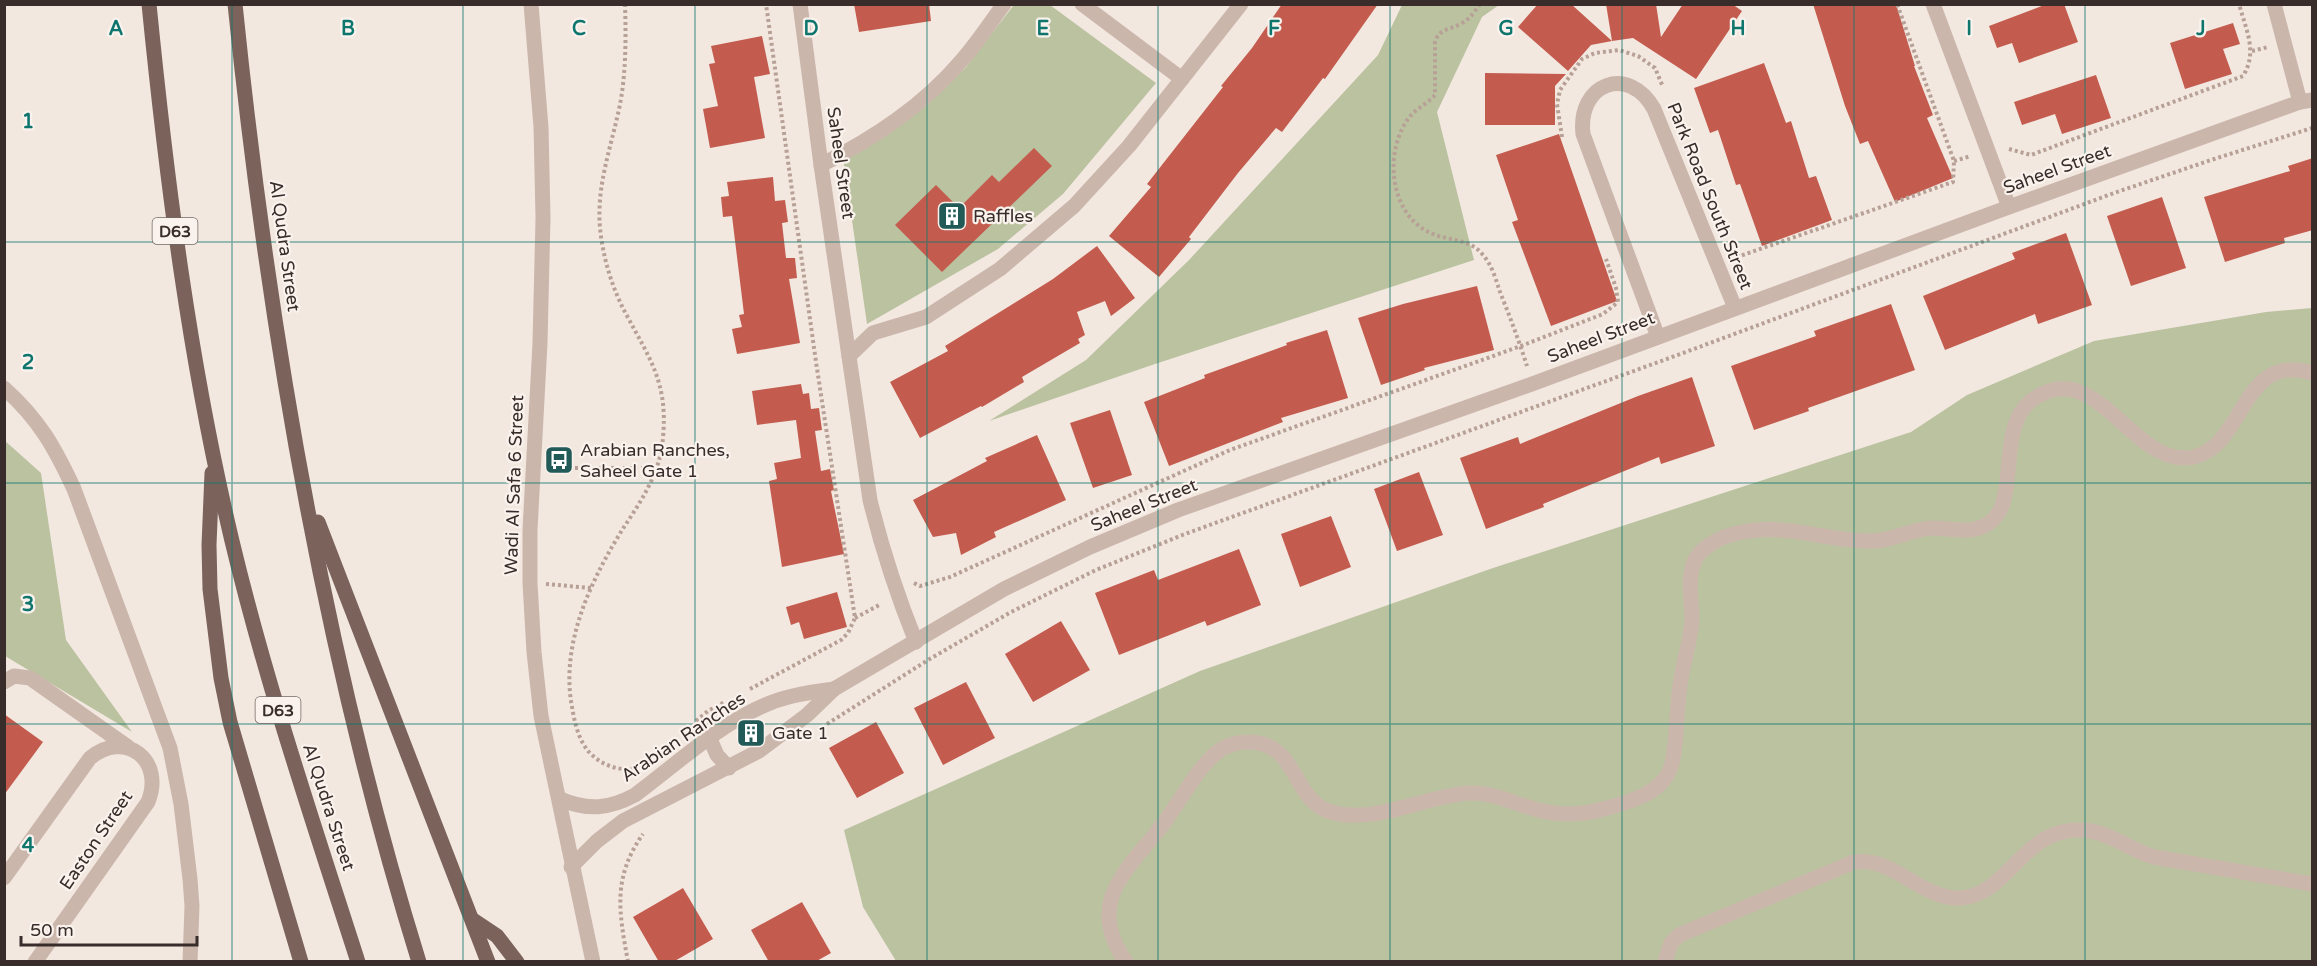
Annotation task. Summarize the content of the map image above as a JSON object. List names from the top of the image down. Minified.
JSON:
{"streets":{"main road":["D63","Al Qudra Street"],"street":["Saheel Street","Park Road South Street","Wadi Al Safa 6 Street","Arabian Ranches","Easton Street"]},"crossings":[["Saheel Street","Park Road South Street"],["Saheel Street","Arabian Ranches"],["Wadi Al Safa 6 Street","Arabian Ranches"]],"places":{"building":["Raffles","Gate 1"],"bus stop":["Arabian Ranches, Saheel Gate 1"]},"scale_bar":"50 m","grid":{"columns":["A","B","C","D","E","F","G","H","I","J"],"rows":["1","2","3","4"]}}
